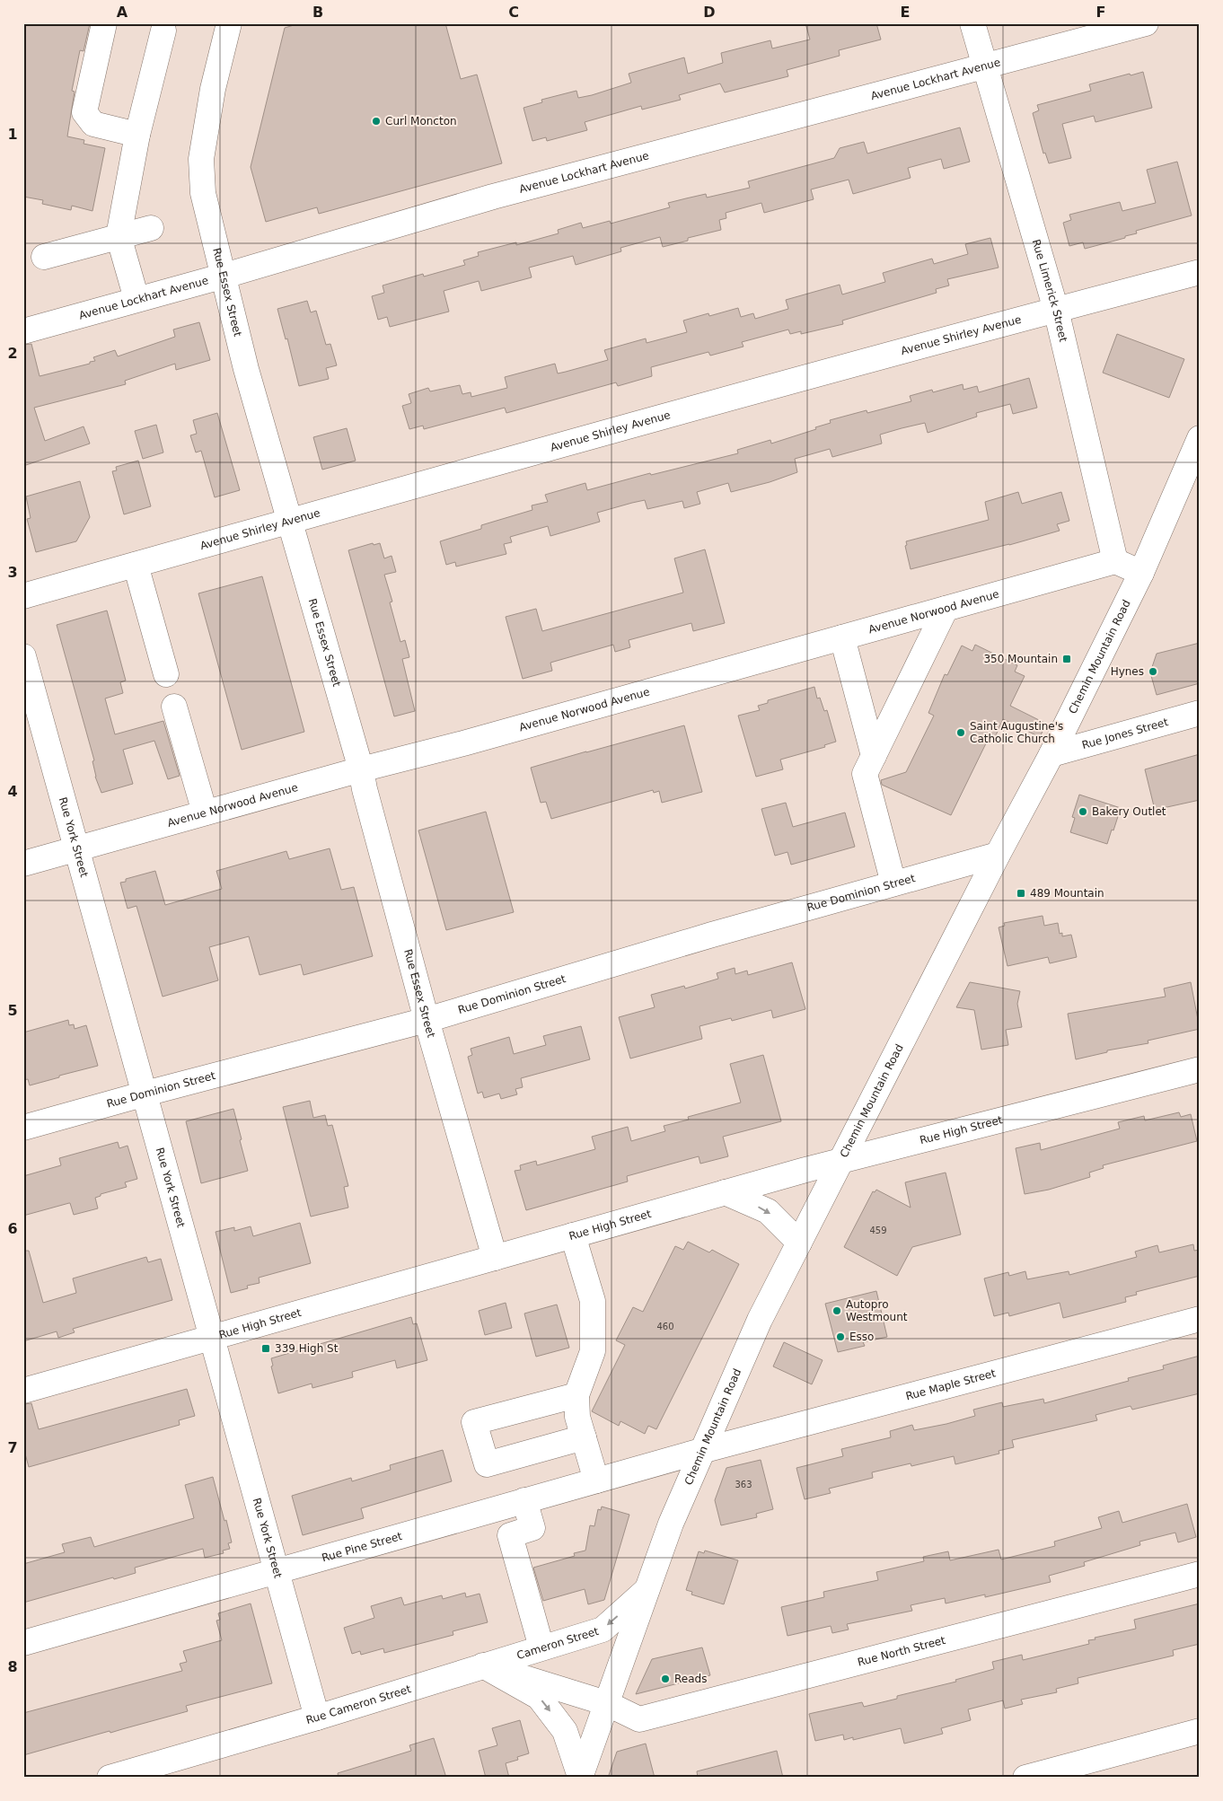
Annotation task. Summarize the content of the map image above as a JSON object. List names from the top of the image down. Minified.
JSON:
{"streets":{"street":["Avenue Lockhart Avenue","Rue Limerick Street","Rue Essex Street","Avenue Shirley Avenue","Avenue Norwood Avenue","Chemin Mountain Road","Rue Jones Street","Rue York Street","Rue Dominion Street","Rue High Street","Rue Maple Street","Rue Pine Street","Cameron Street","Rue North Street","Rue Cameron Street"]},"crossings":[["Avenue Lockhart Avenue","Rue Limerick Street"],["Avenue Lockhart Avenue","Rue Essex Street"],["Rue Limerick Street","Avenue Shirley Avenue"],["Rue Limerick Street","Avenue Norwood Avenue"],["Rue Essex Street","Avenue Shirley Avenue"],["Rue Essex Street","Avenue Norwood Avenue"],["Rue Essex Street","Rue Dominion Street"],["Rue Essex Street","Rue High Street"],["Avenue Norwood Avenue","Rue York Street"],["Chemin Mountain Road","Rue Jones Street"],["Chemin Mountain Road","Rue Dominion Street"],["Chemin Mountain Road","Rue High Street"],["Chemin Mountain Road","Rue Maple Street"],["Chemin Mountain Road","Rue Pine Street"],["Chemin Mountain Road","Cameron Street"],["Chemin Mountain Road","Rue North Street"],["Rue York Street","Rue Dominion Street"],["Rue York Street","Rue High Street"],["Rue York Street","Rue Pine Street"],["Rue York Street","Rue Cameron Street"],["Rue Maple Street","Rue Pine Street"],["Cameron Street","Rue Cameron Street"]],"one_way":["Cameron Street"],"places":{"other":["Curl Moncton","Hynes","Saint Augustine's Catholic Church","Bakery Outlet","Autopro Westmount","Esso","Reads"],"transit":["350 Mountain","489 Mountain","339 High St"]},"house_numbers":["459","460","363"],"grid":{"columns":["A","B","C","D","E","F"],"rows":["1","2","3","4","5","6","7","8"]}}
